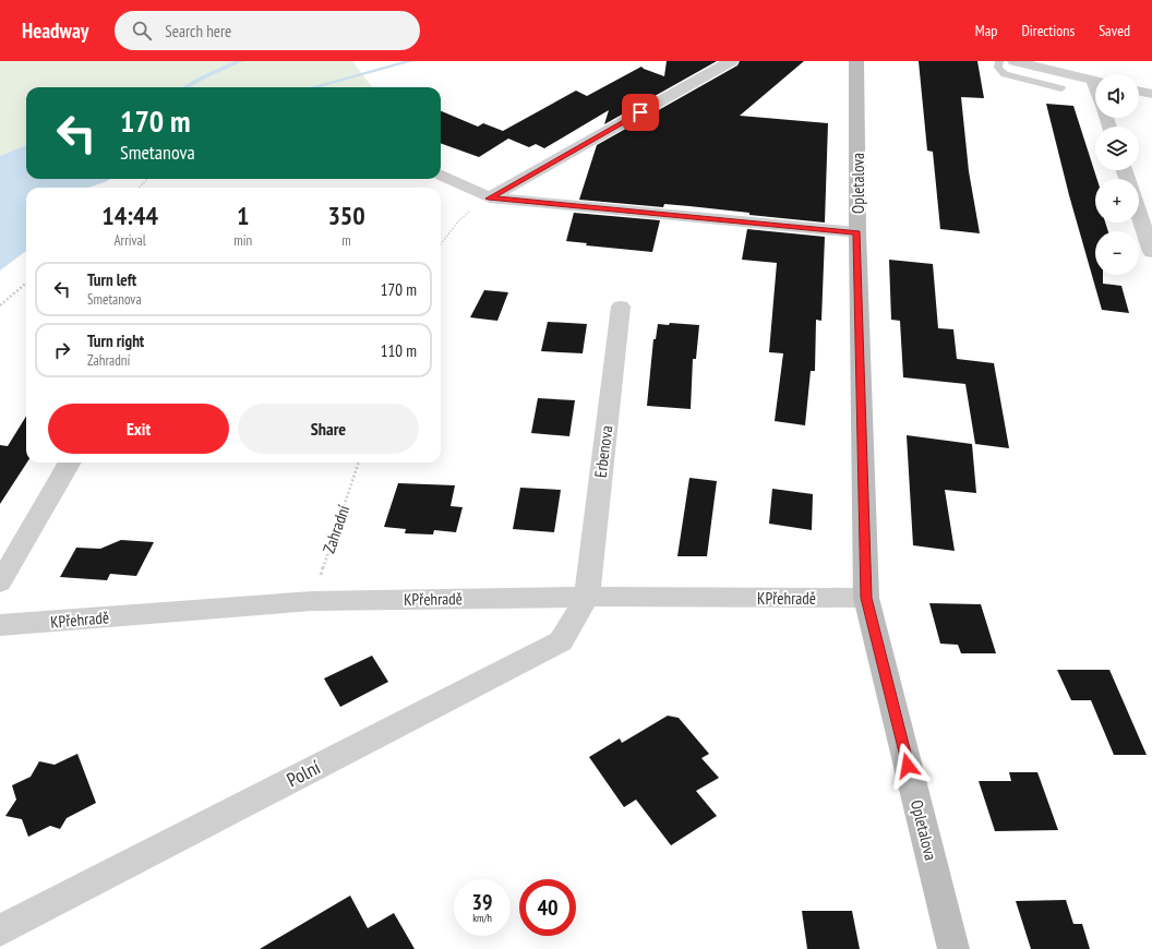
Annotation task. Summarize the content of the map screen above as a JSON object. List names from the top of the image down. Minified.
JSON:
{"streets":{"street":["Opletalova","Erbenova","KPřehradě","Polní"],"path":["Zahradní"]},"crossings":[["Opletalova","KPřehradě"],["Erbenova","KPřehradě"],["Erbenova","Polní"],["Zahradní","KPřehradě"],["KPřehradě","Polní"]],"page":{"header":"Headway","search":"Search here","nav":["Map","Directions","Saved"],"map_buttons":["+","−"],"turn":["170 m","Smetanova"],"eta":["14:44","Arrival","1","min","350","m"],"list":[{"name":"Turn left","note":"Smetanova","value":"170 m"},{"name":"Turn right","note":"Zahradní","value":"110 m"}],"buttons":["Exit","Share"],"speed":"39 km/h","limit":"40"}}
